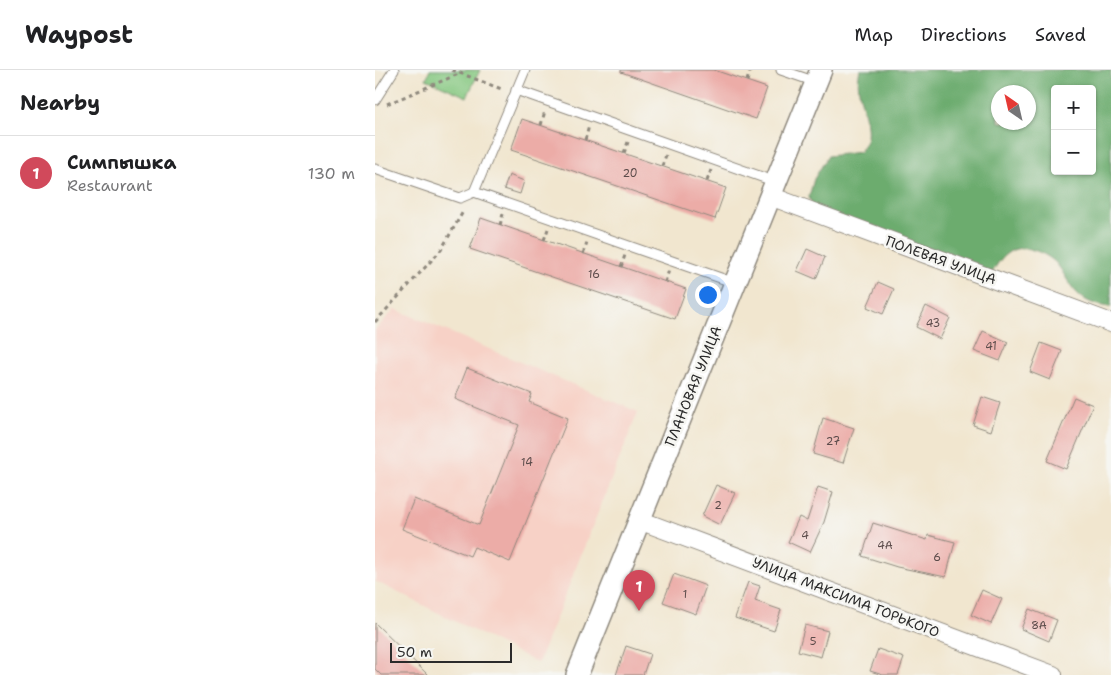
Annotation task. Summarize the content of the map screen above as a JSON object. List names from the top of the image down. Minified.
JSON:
{"streets":{"street":["ПОЛЕВАЯ УЛИЦА","ПЛАНОВАЯ УЛИЦА","УЛИЦА МАКСИМА ГОРЬКОГО"]},"crossings":[["ПОЛЕВАЯ УЛИЦА","ПЛАНОВАЯ УЛИЦА"],["ПЛАНОВАЯ УЛИЦА","УЛИЦА МАКСИМА ГОРЬКОГО"]],"house_numbers":["20","16","43","41","27","14","2","4","4А","6","1","8А","5"],"scale_bar":"50 m","north":"top left","page":{"header":"Waypost","nav":["Map","Directions","Saved"],"heading":"Nearby","map_buttons":["+","−"],"list":[{"mark":"1","name":"Симпышка","note":"Restaurant","value":"130 m"}],"pins":"1","scale":"50 m"}}
